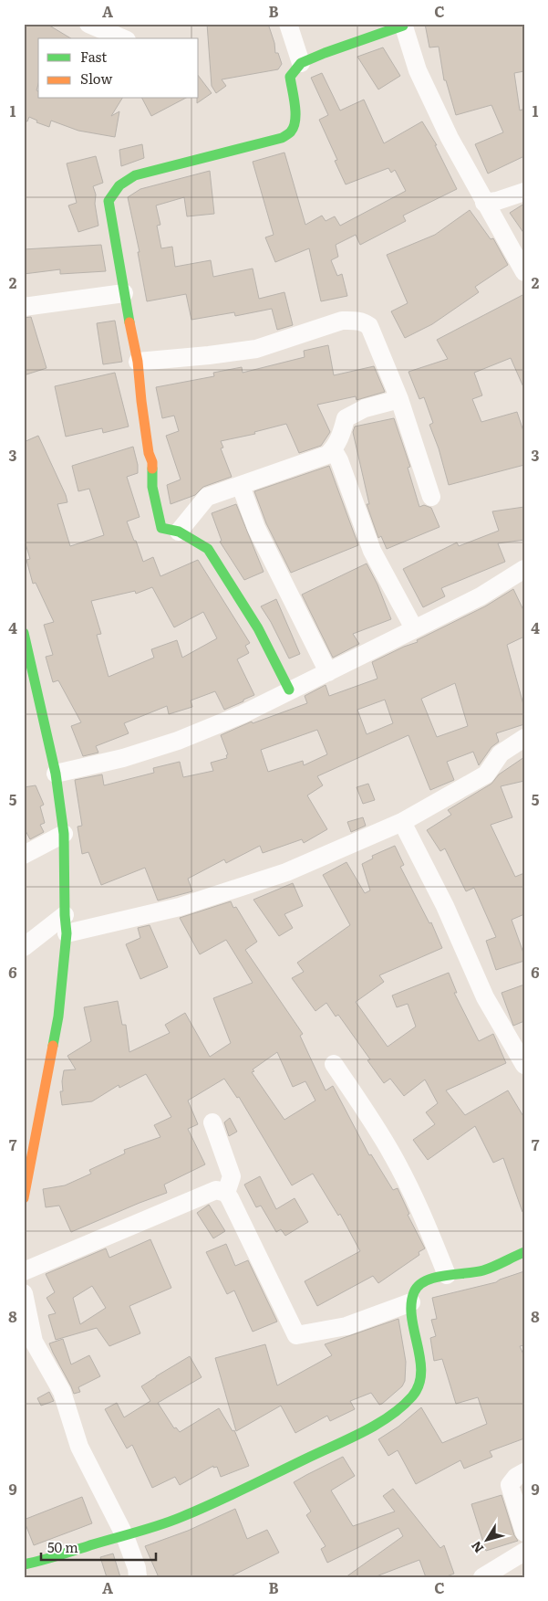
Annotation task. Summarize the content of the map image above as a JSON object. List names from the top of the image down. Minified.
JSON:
{"legend":["Fast","Slow"],"scale_bar":"50 m","north":"bottom left","grid":{"columns":["A","B","C"],"rows":["1","2","3","4","5","6","7","8","9"]}}
